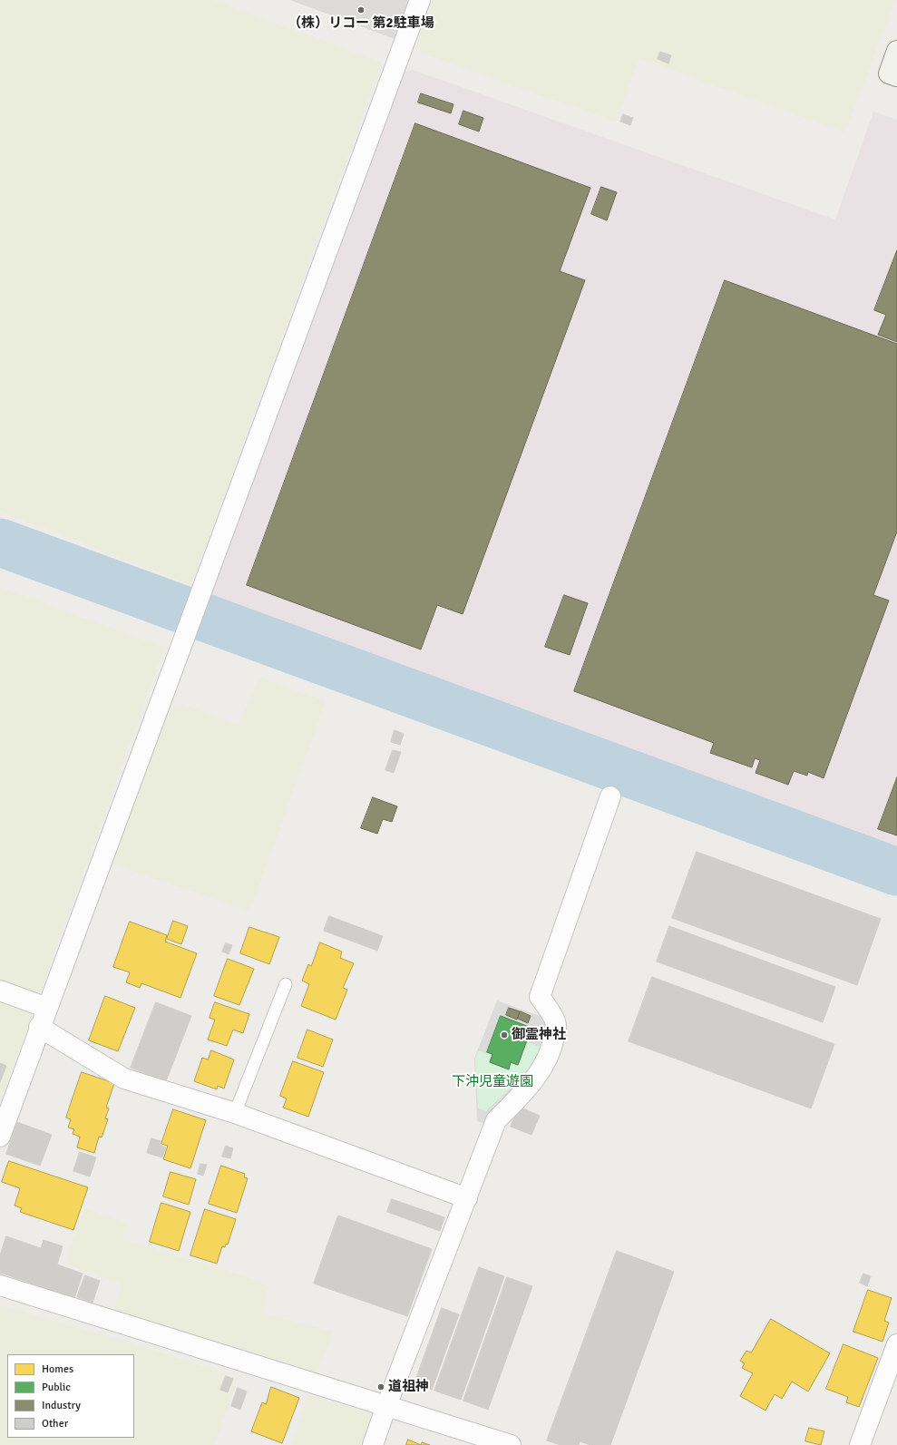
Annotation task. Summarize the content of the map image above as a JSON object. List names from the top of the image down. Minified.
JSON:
{"parks":["下沖児童遊園"],"places":["（株）リコー 第2駐車場","御霊神社","道祖神"],"legend":["Homes","Public","Industry","Other"]}
